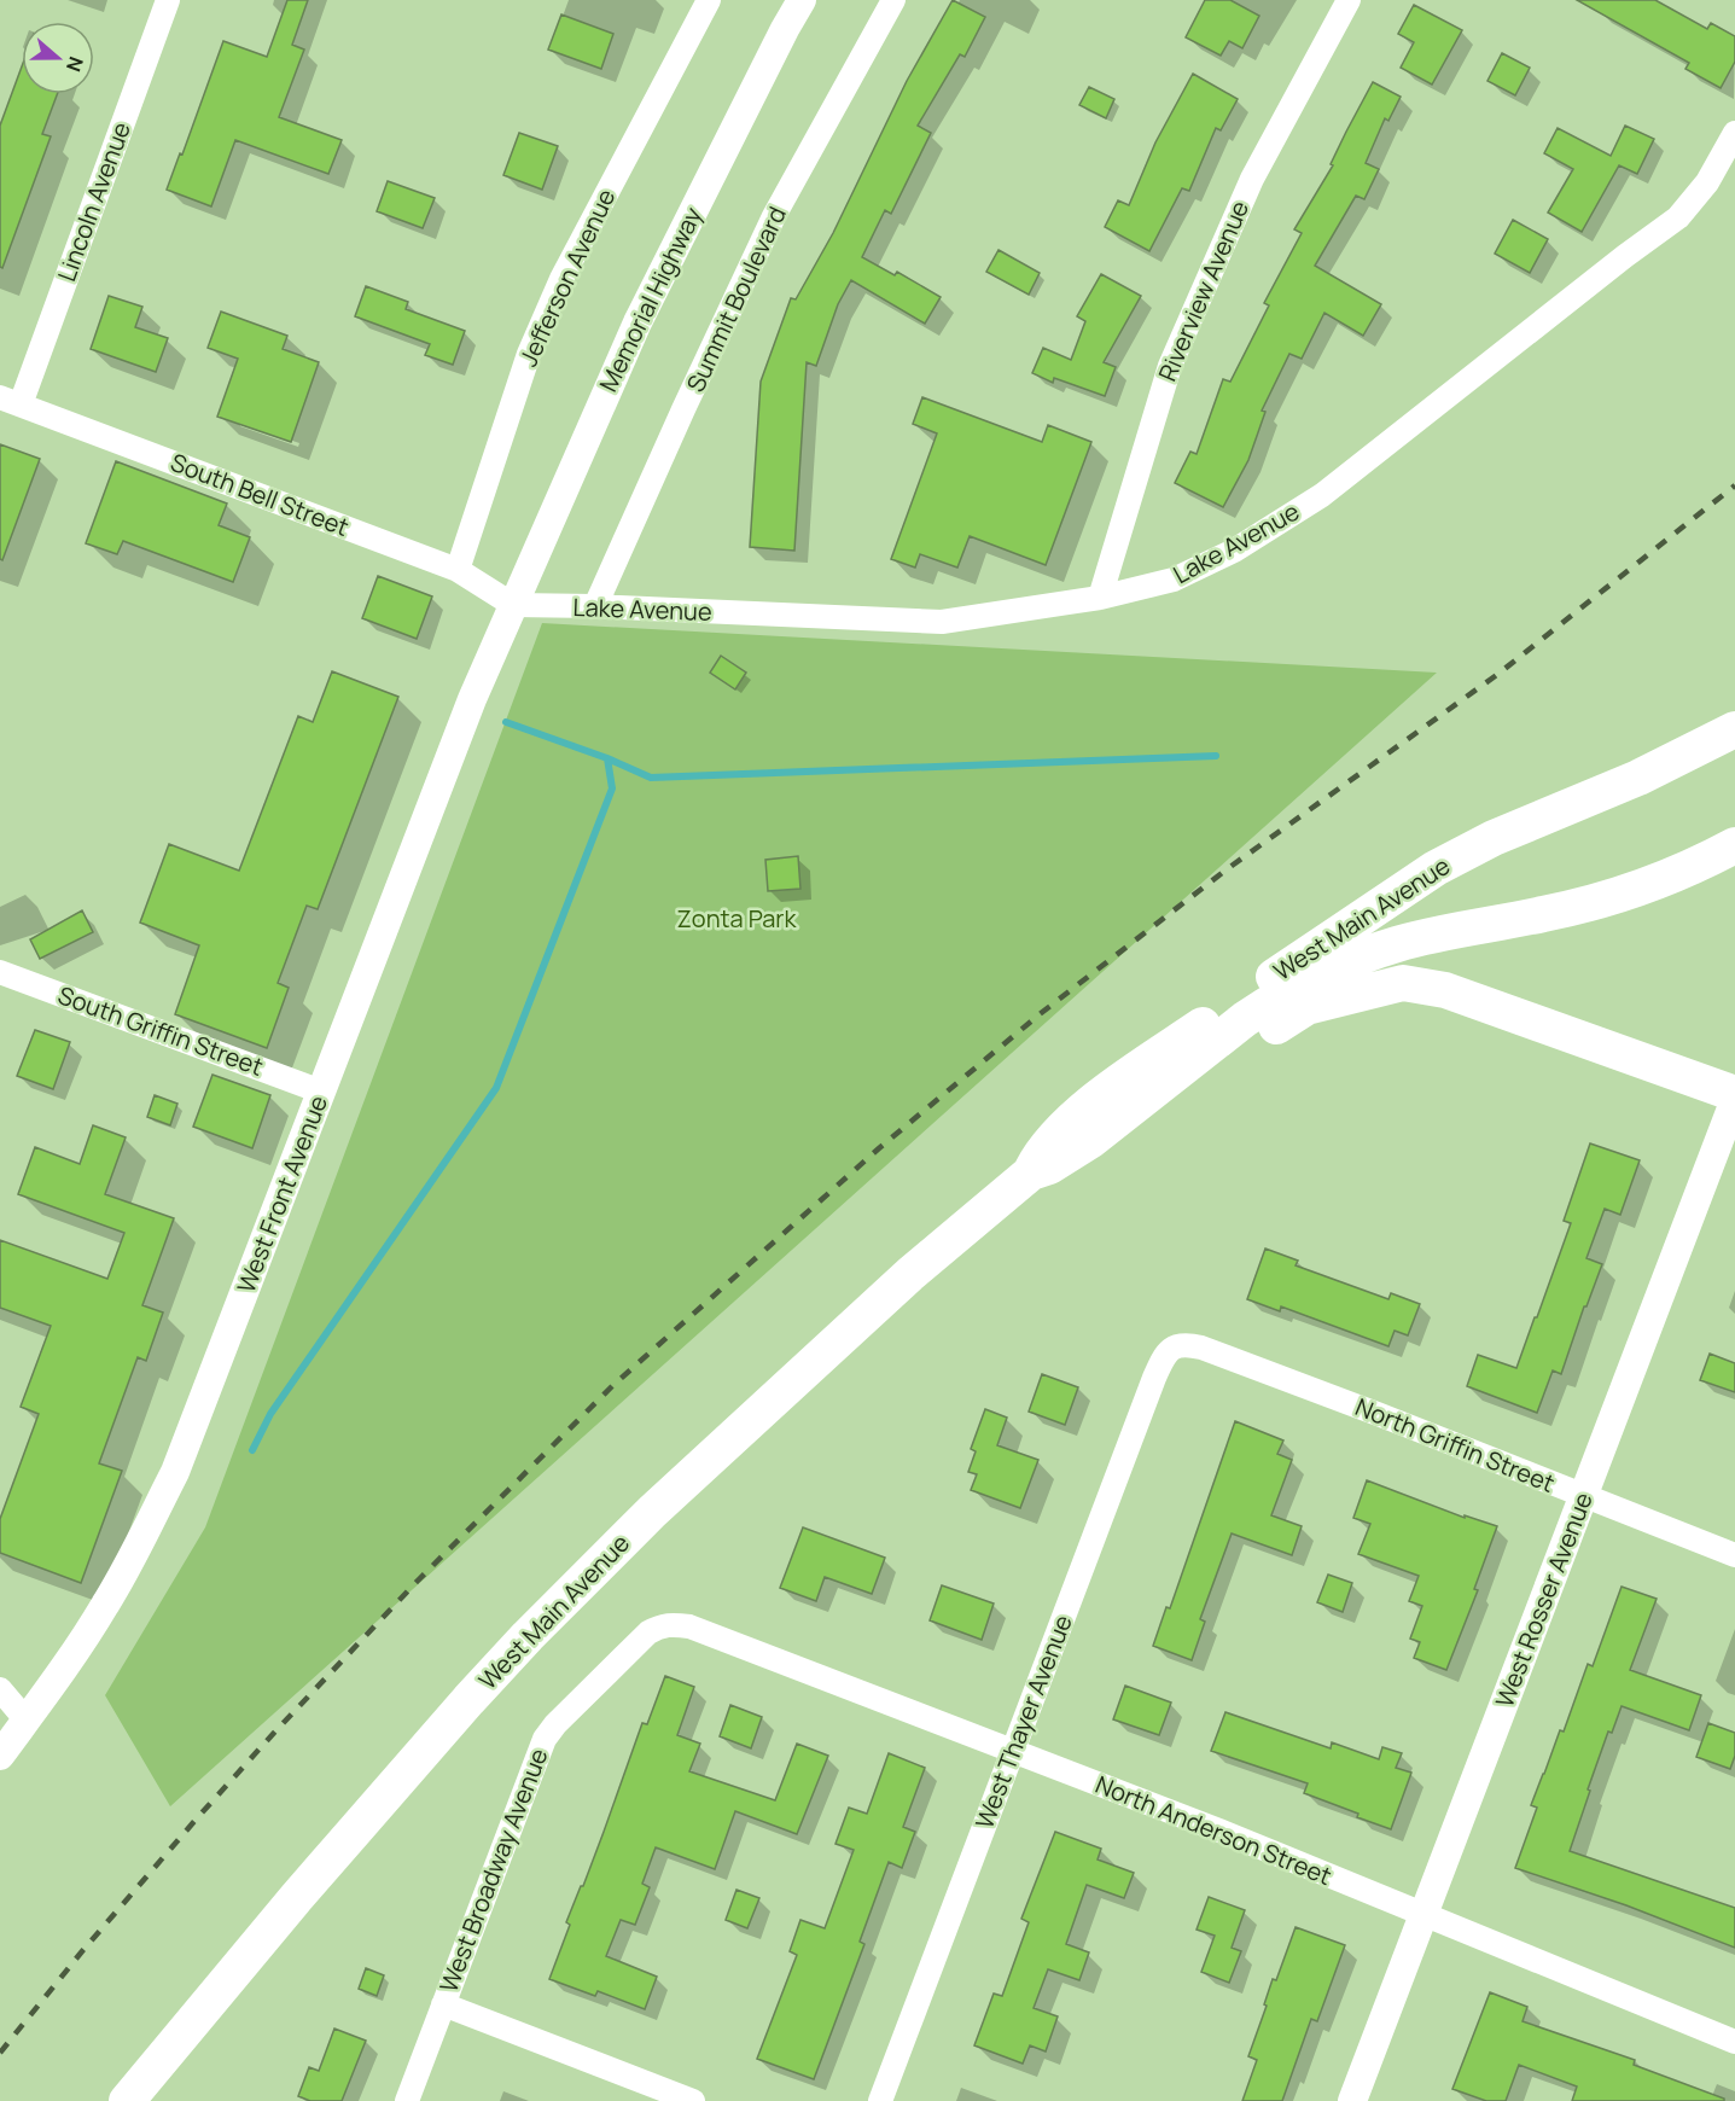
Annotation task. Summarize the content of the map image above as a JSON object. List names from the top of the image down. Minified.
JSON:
{"streets":{"main road":["West Main Avenue"],"street":["Lincoln Avenue","Jefferson Avenue","Riverview Avenue","Memorial Highway","Summit Boulevard","South Bell Street","Lake Avenue","South Griffin Street","West Front Avenue","North Griffin Street","West Rosser Avenue","West Thayer Avenue","North Anderson Street","West Broadway Avenue"]},"crossings":[["Lincoln Avenue","South Bell Street"],["Jefferson Avenue","South Bell Street"],["Riverview Avenue","Lake Avenue"],["Memorial Highway","South Bell Street"],["Memorial Highway","Lake Avenue"],["Memorial Highway","West Front Avenue"],["Summit Boulevard","Lake Avenue"],["South Bell Street","Lake Avenue"],["South Bell Street","West Front Avenue"],["Lake Avenue","West Front Avenue"],["South Griffin Street","West Front Avenue"],["North Griffin Street","West Rosser Avenue"],["North Griffin Street","West Thayer Avenue"],["West Rosser Avenue","North Anderson Street"],["West Thayer Avenue","North Anderson Street"],["North Anderson Street","West Broadway Avenue"]],"parks":["Zonta Park"],"north":"right"}
